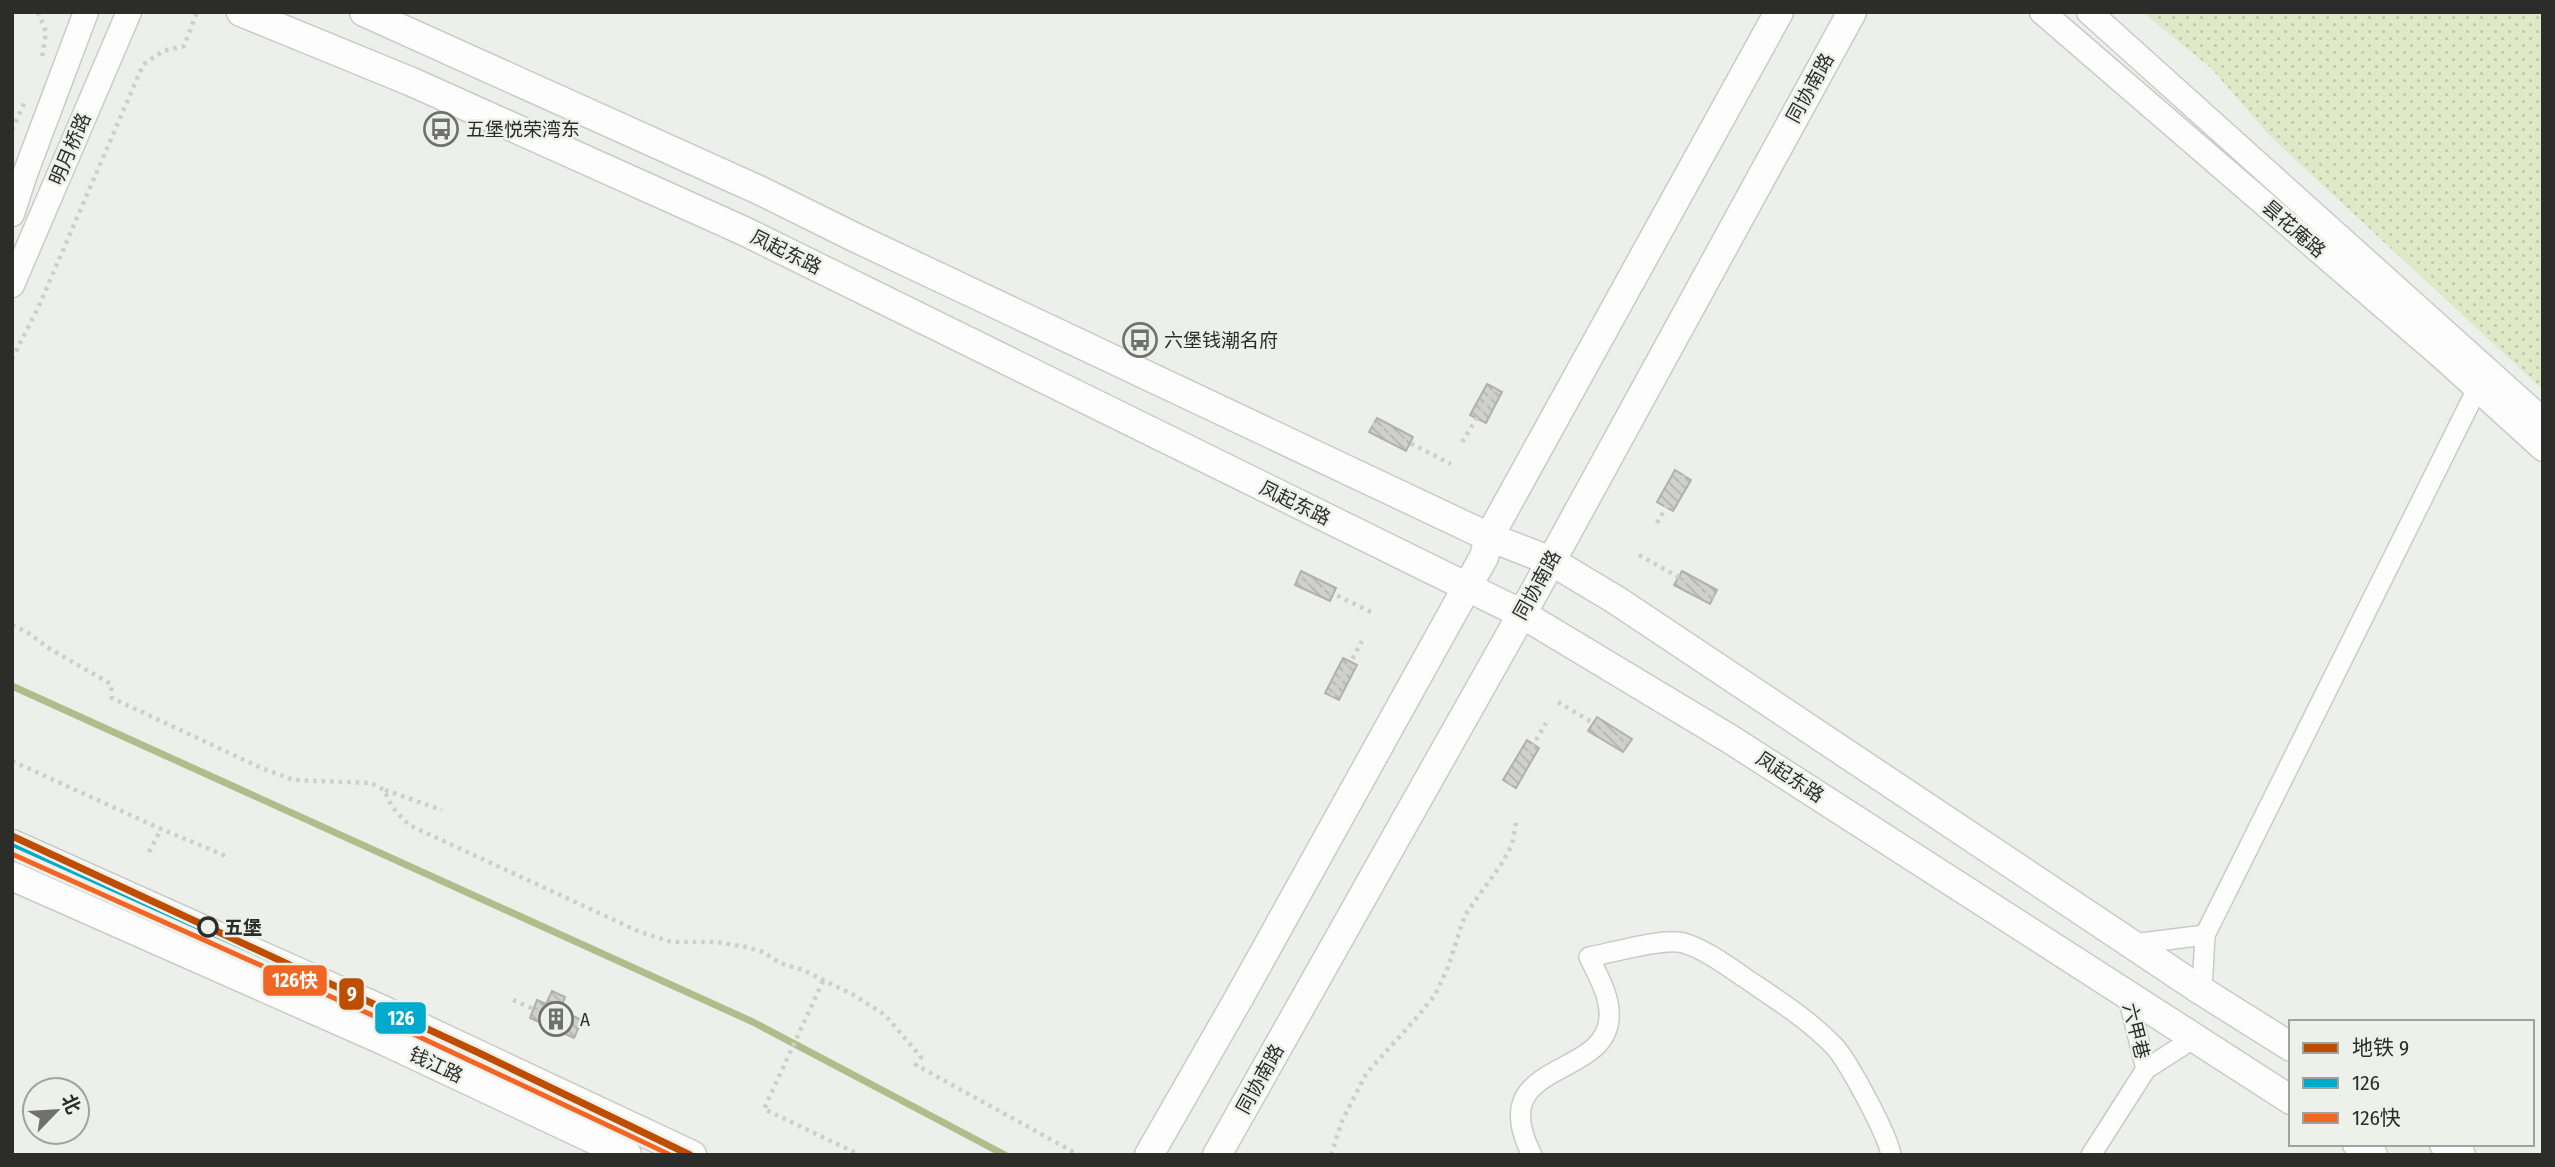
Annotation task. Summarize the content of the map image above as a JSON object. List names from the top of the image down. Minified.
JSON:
{"streets":{"main road":["同协南路","凤起东路","钱江路"],"street":["明月桥路","昙花庵路","六甲巷"]},"crossings":[["同协南路","凤起东路"],["凤起东路","六甲巷"]],"places":{"bus stop":["五堡悦荣湾东","六堡钱潮名府"],"other":["五堡"],"building":["A"]},"lines":["metro line 9","transit line 126","transit line 126快"],"legend":["地铁 9","126","126快"],"north":"top right"}
